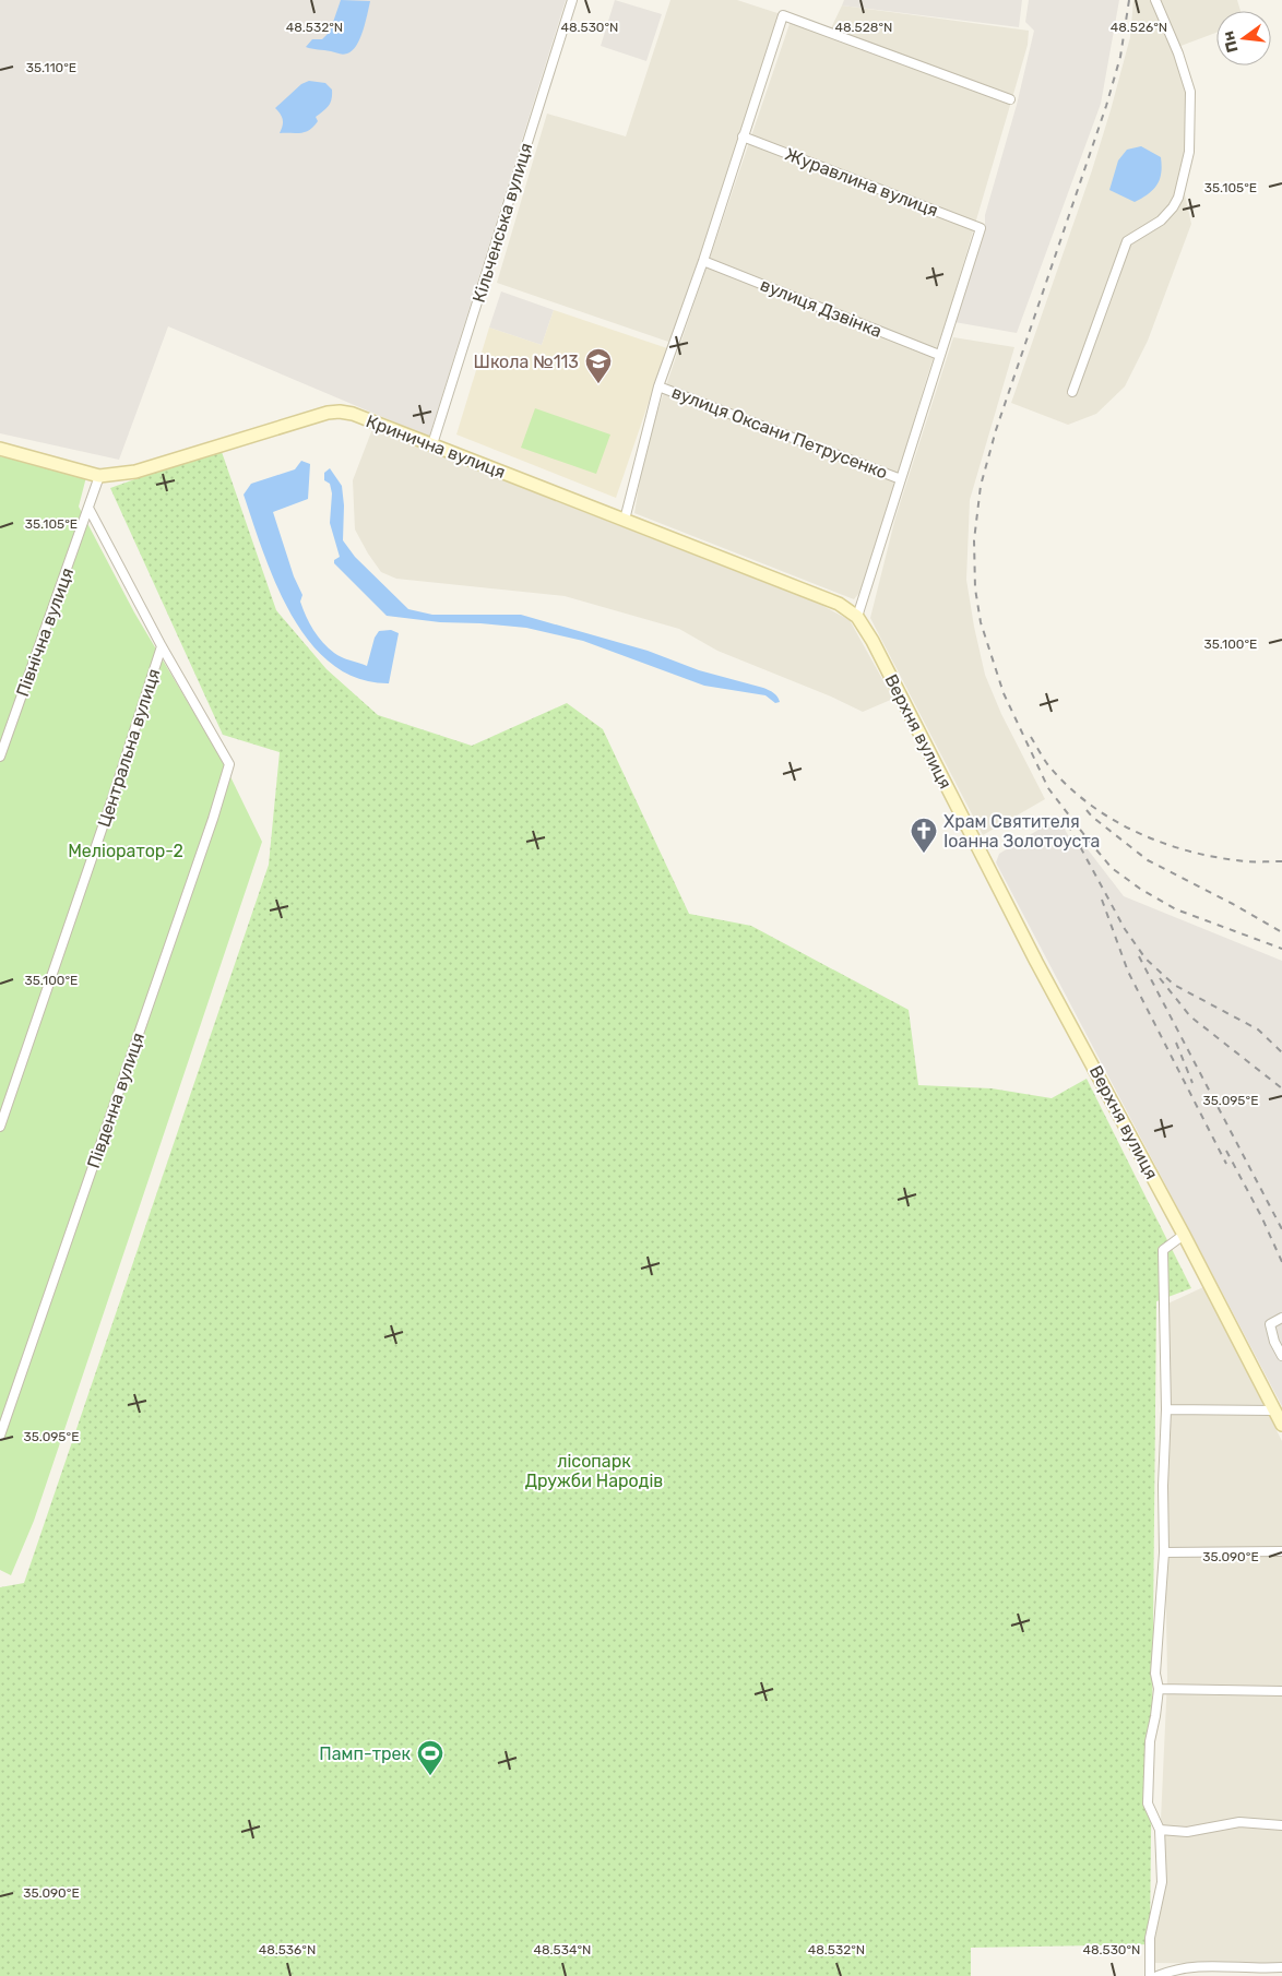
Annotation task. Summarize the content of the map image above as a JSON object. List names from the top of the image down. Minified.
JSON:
{"streets":{"street":["Журавлина вулиця","Кільченська вулиця","вулиця Дзвінка","вулиця Оксани Петрусенко","Кринична вулиця","Північна вулиця","Верхня вулиця","Центральна вулиця","Південна вулиця"]},"crossings":[["Журавлина вулиця","вулиця Дзвінка"],["Кільченська вулиця","Кринична вулиця"],["Кринична вулиця","Північна вулиця"],["Кринична вулиця","Верхня вулиця"],["Центральна вулиця","Південна вулиця"]],"parks":["Меліоратор-2","лісопарк Дружби Народів"],"places":{"school or university":["Школа №113"],"church":["Храм Святителя Іоанна Золотоуста"],"sports":["Памп-трек"]},"north":"left","coordinates":["48.532°N","48.530°N","48.528°N","48.526°N","35.110°E","35.105°E","35.100°E","35.095°E","35.090°E","48.536°N","48.534°N"]}
